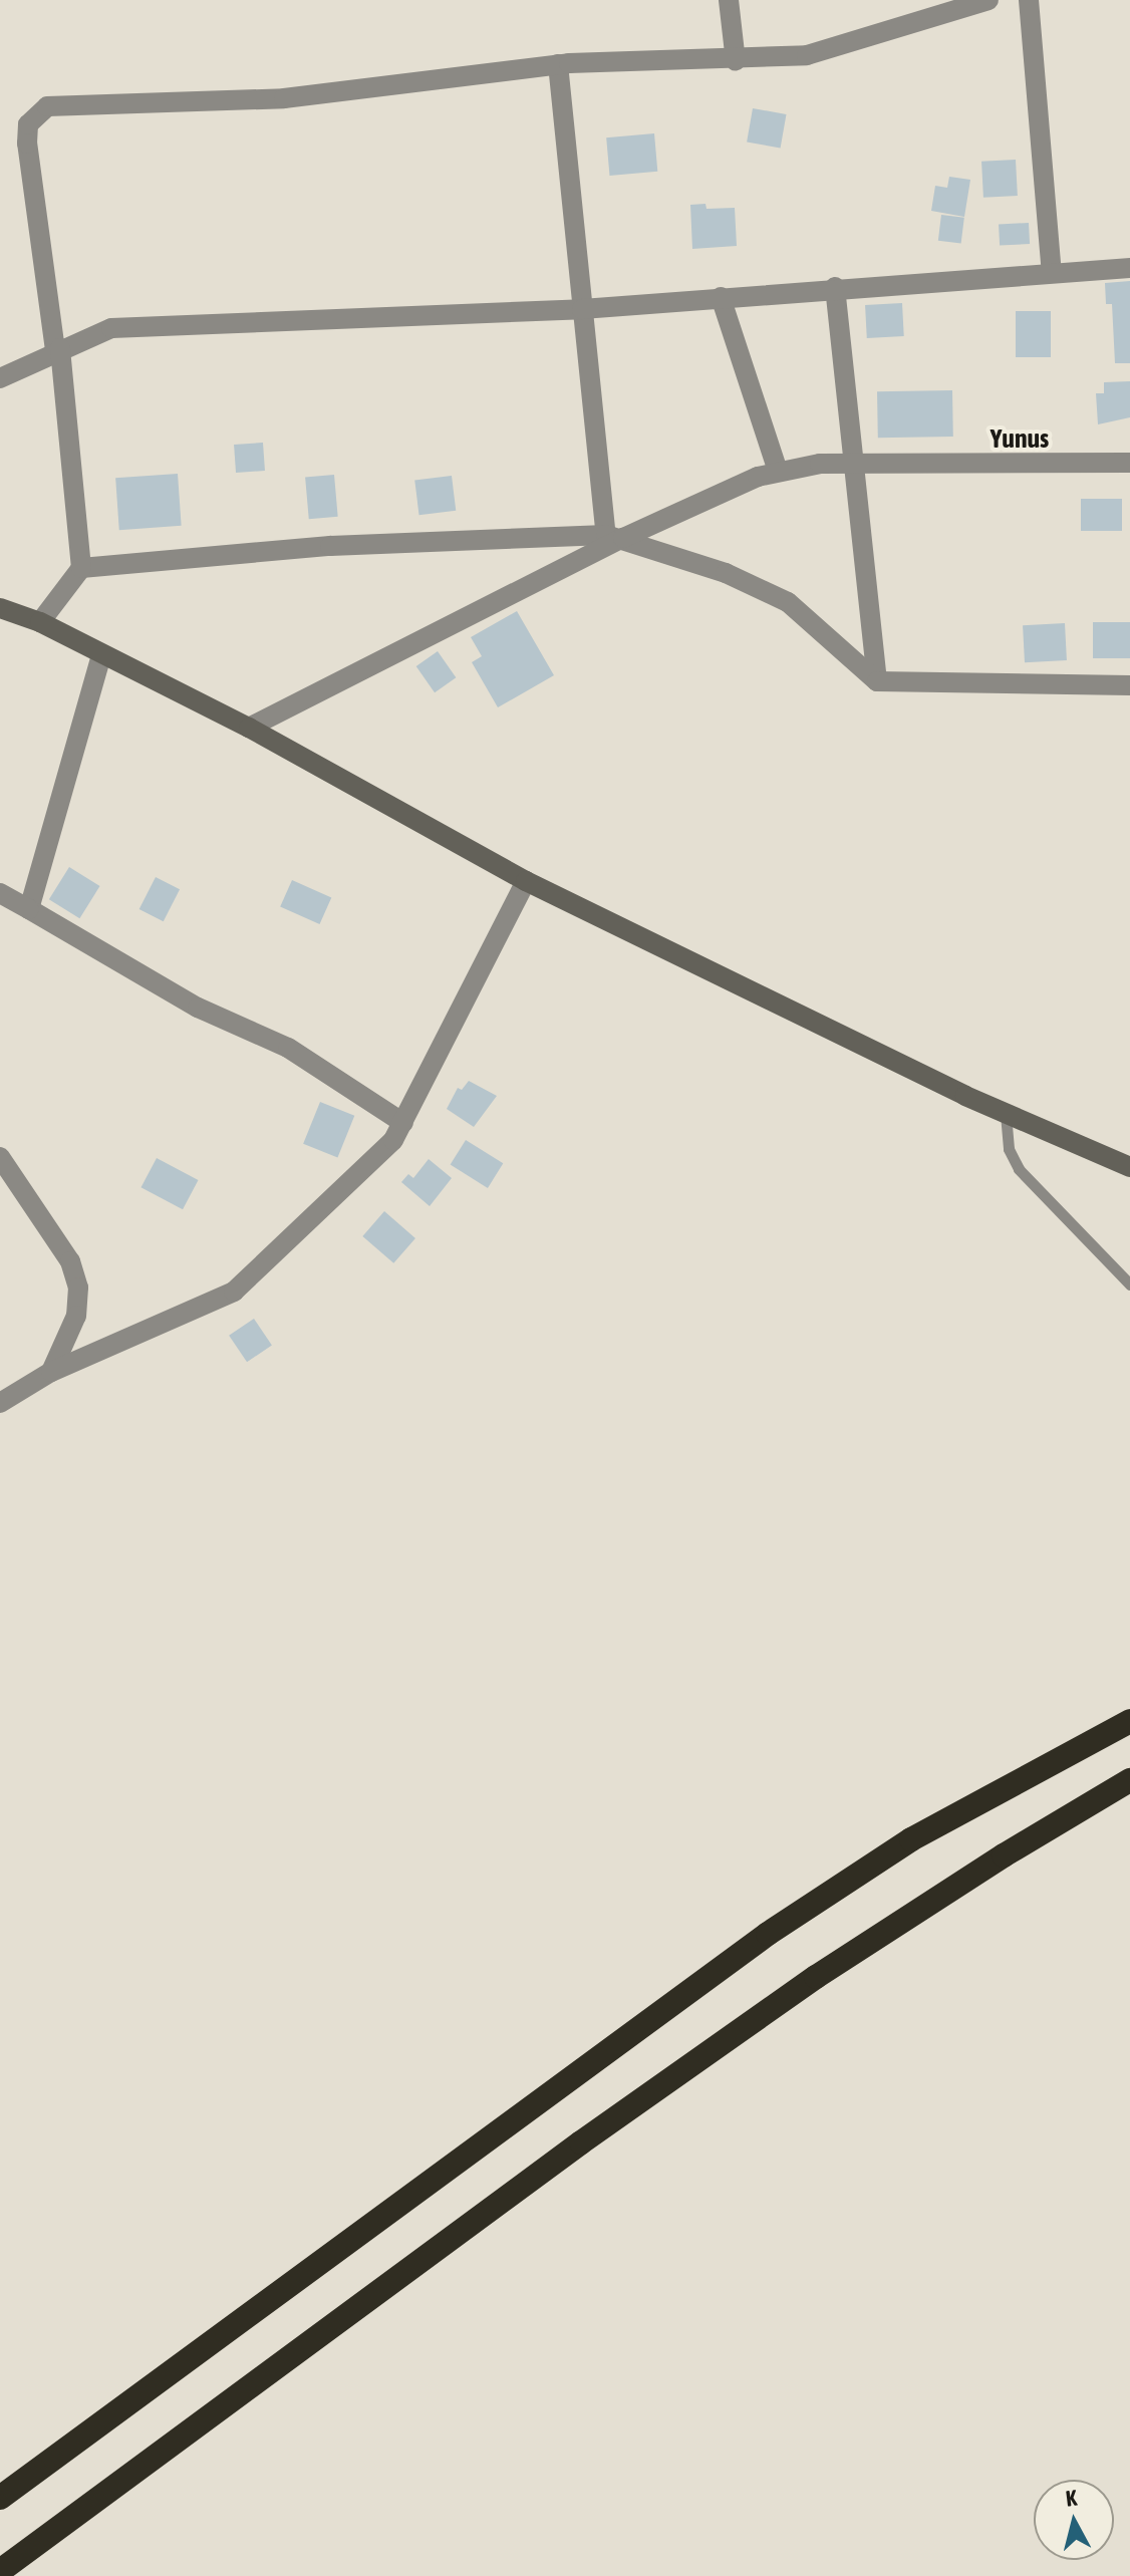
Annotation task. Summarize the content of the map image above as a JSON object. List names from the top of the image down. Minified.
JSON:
{"districts":["Yunus"],"north":"top"}
